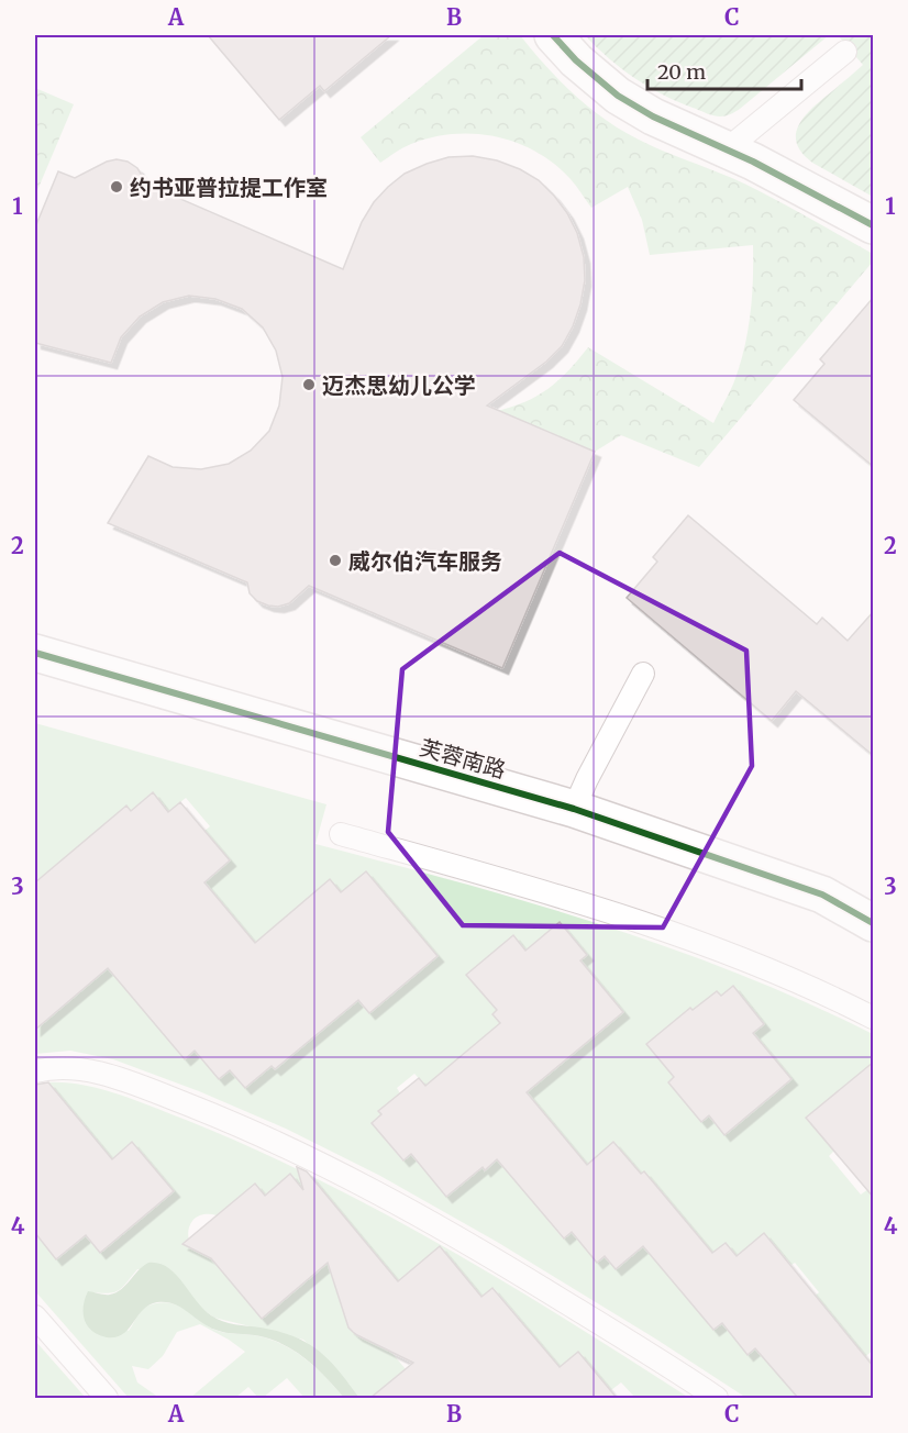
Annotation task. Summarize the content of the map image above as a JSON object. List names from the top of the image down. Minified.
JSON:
{"streets":{"street":["芙蓉南路"]},"places":["约书亚普拉提工作室","迈杰思幼儿公学","威尔伯汽车服务"],"scale_bar":"20 m","grid":{"columns":["A","B","C"],"rows":["1","2","3","4"]}}
